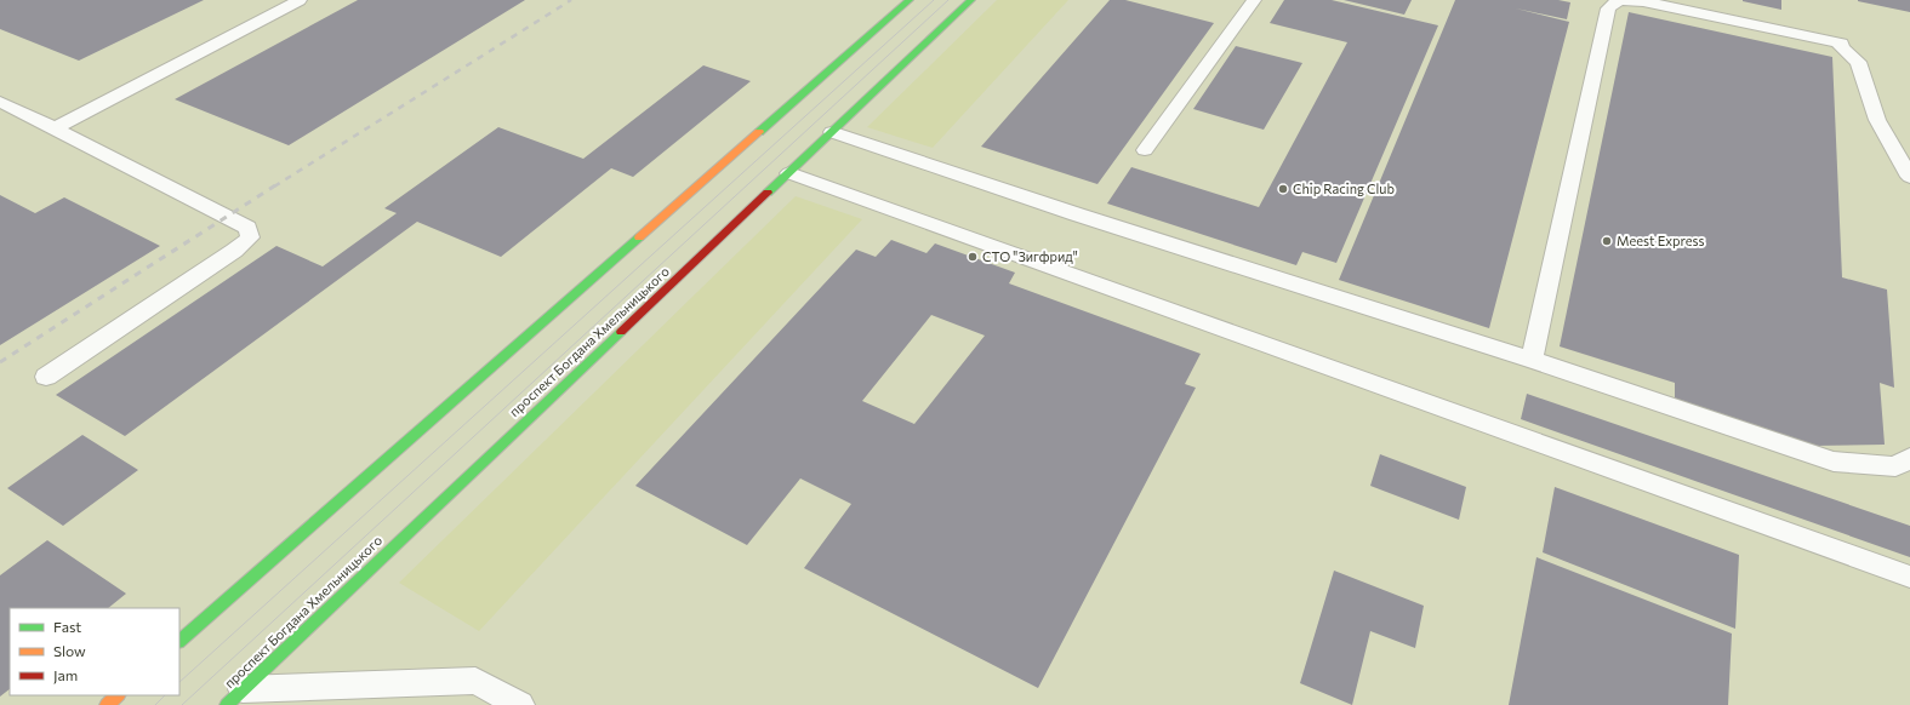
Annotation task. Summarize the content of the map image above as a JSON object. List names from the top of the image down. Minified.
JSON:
{"streets":{"main road":["проспект Богдана Хмельницького"]},"places":["Chip Racing Club","Meest Express","СТО \"Зигфрид\""],"legend":["Fast","Slow","Jam"]}
